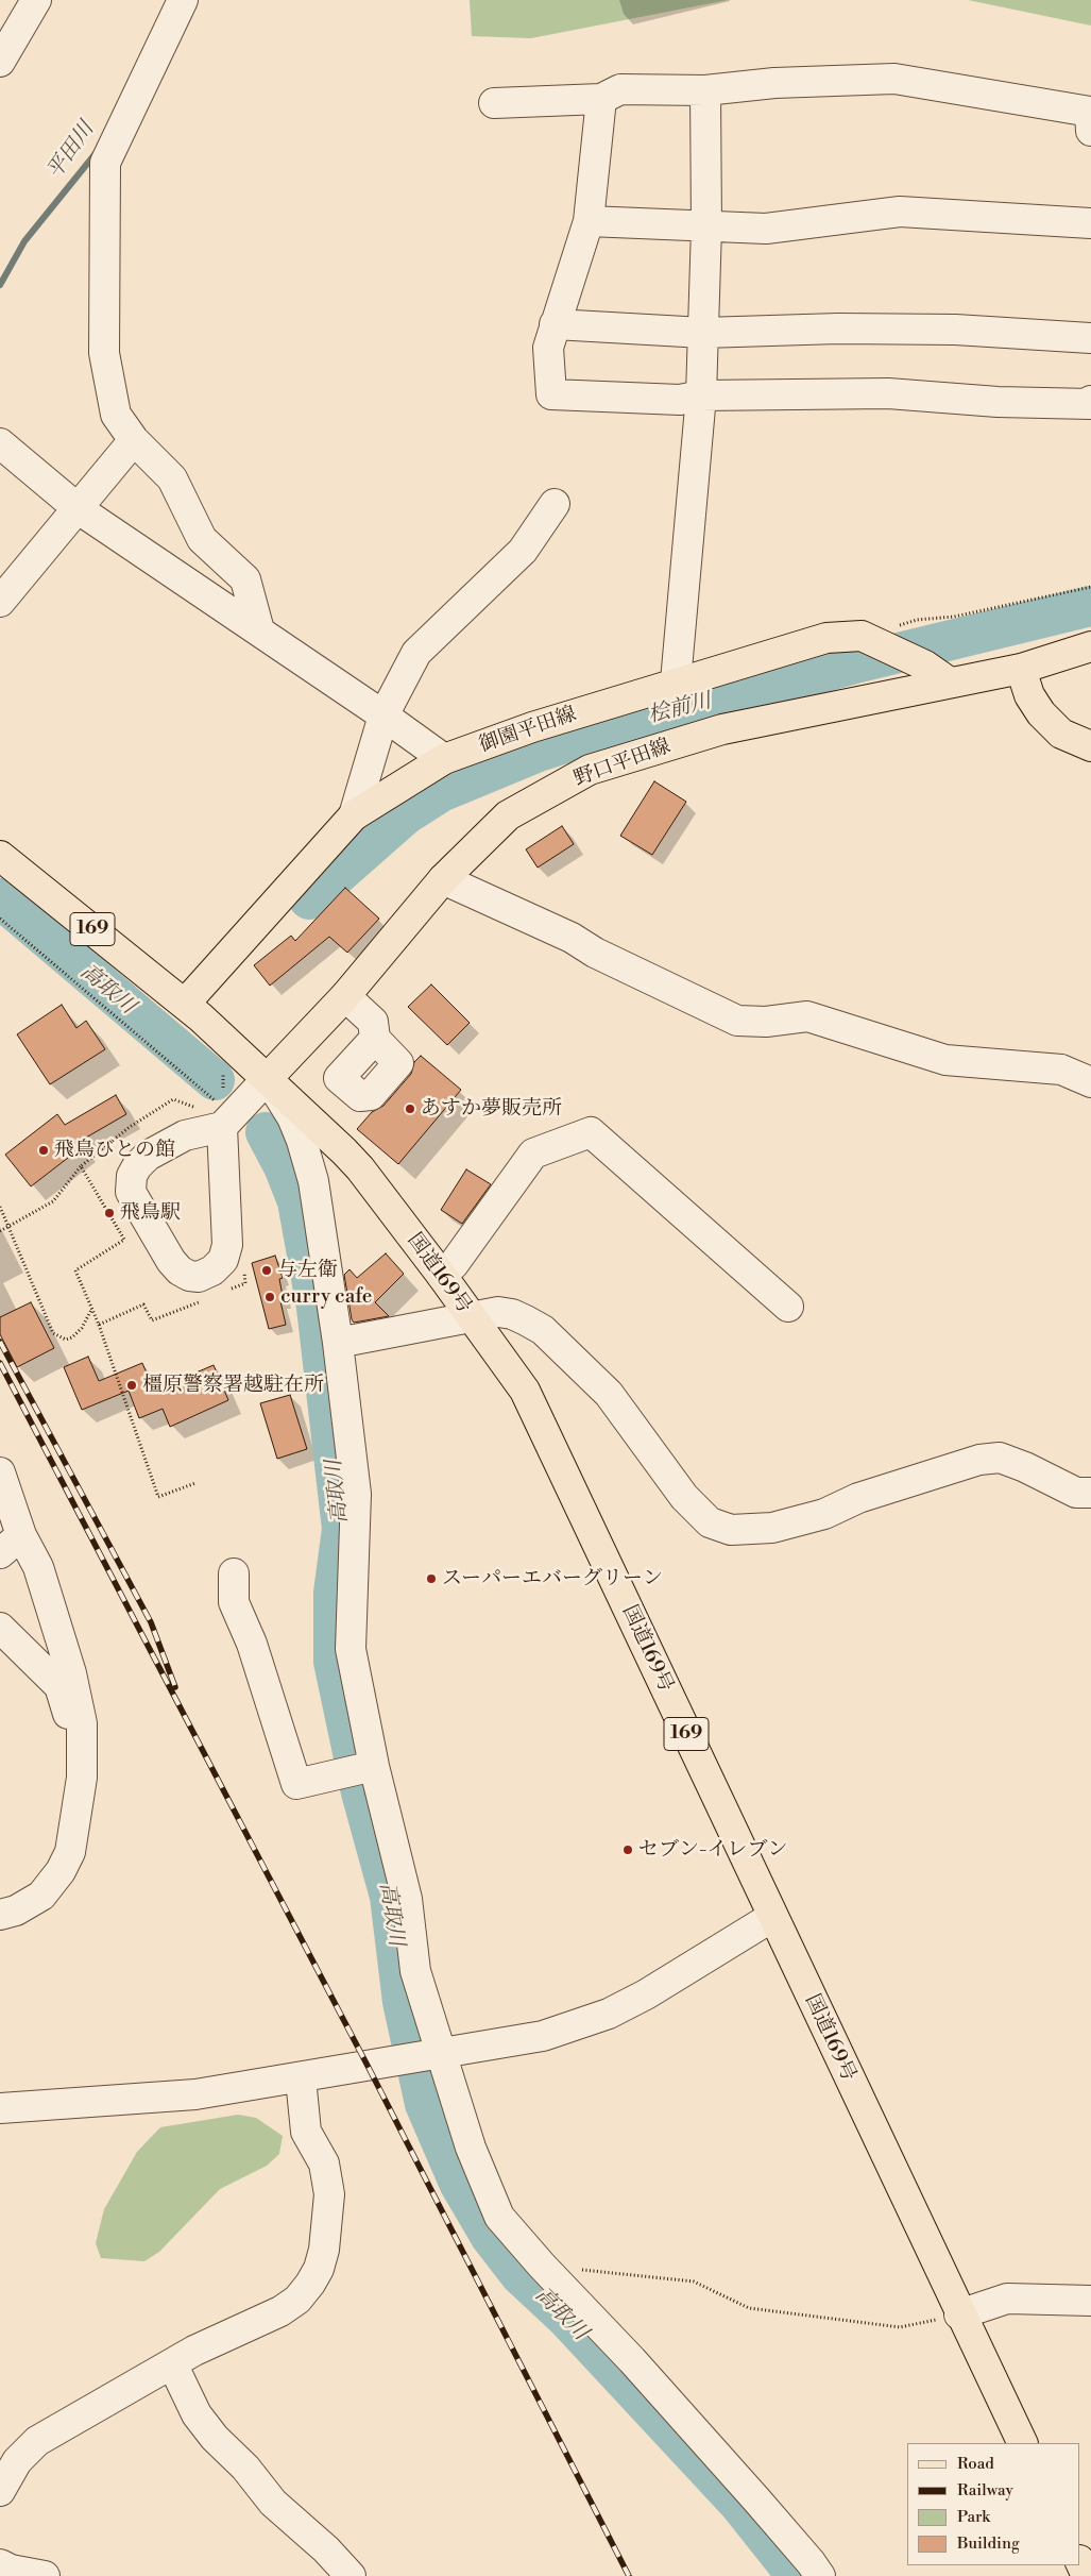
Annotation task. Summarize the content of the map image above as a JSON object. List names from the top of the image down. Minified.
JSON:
{"streets":{"main road":["御園平田線","野口平田線","169","国道169号"]},"crossings":[["御園平田線","国道169号"],["野口平田線","国道169号"]],"water":["平田川","桧前川","高取川"],"places":["あすか夢販売所","飛鳥びとの館","飛鳥駅","与左衛","curry cafe","橿原警察署越駐在所","スーパーエバーグリーン","セブン-イレブン"],"legend":["Road","Railway","Park","Building"]}
